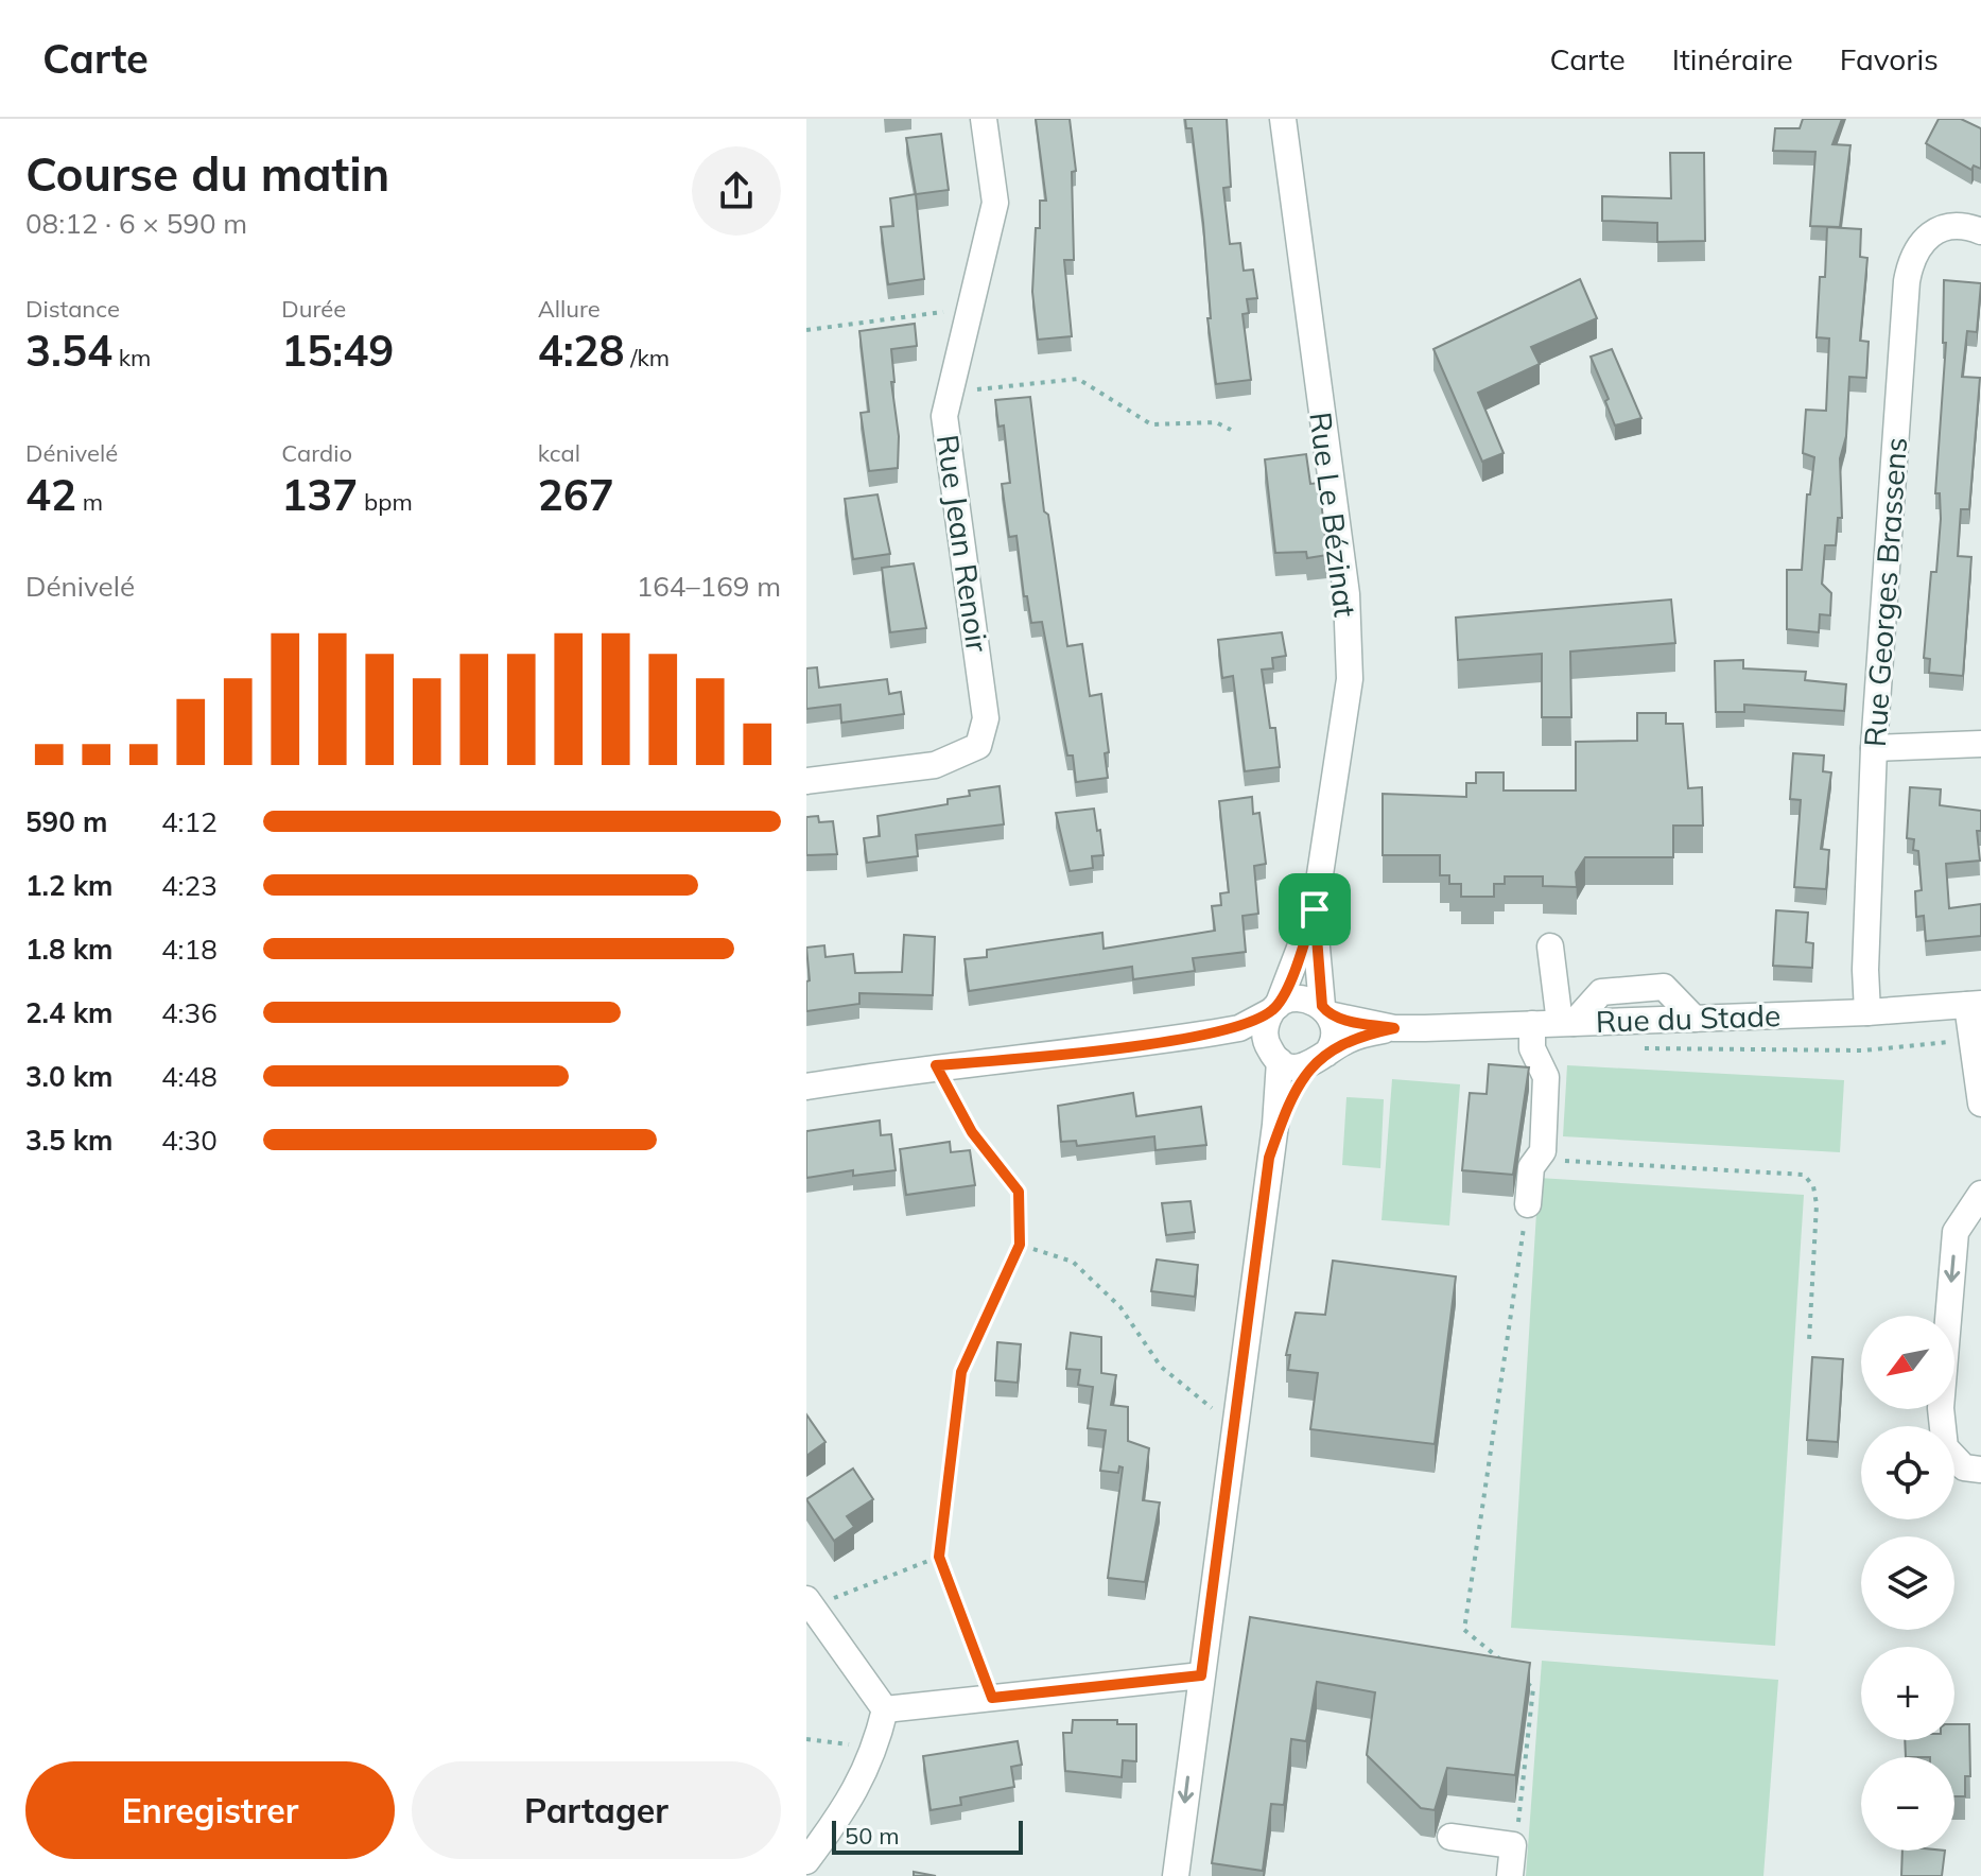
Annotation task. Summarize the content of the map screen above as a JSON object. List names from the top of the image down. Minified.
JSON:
{"streets":{"street":["Rue Le Bézinat","Rue Jean Renoir","Rue Georges Brassens","Rue du Stade"]},"crossings":[["Rue Le Bézinat","Rue du Stade"],["Rue Georges Brassens","Rue du Stade"]],"scale_bar":"50 m","north":"bottom left","page":{"header":"Carte","nav":["Carte","Itinéraire","Favoris"],"heading":["Course du matin","08:12 · 6 × 590 m"],"stats":[["Distance","3.54 km"],["Durée","15:49"],["Allure","4:28 /km"],["Dénivelé","42 m"],["Cardio","137 bpm"],["kcal","267"]],"chart":["Dénivelé","164–169 m"],"list":[{"name":"590 m","note":"4:12"},{"name":"1.2 km","note":"4:23"},{"name":"1.8 km","note":"4:18"},{"name":"2.4 km","note":"4:36"},{"name":"3.0 km","note":"4:48"},{"name":"3.5 km","note":"4:30"}],"map_buttons":["+","−"],"buttons":["Enregistrer","Partager"],"scale":"50 m"}}
